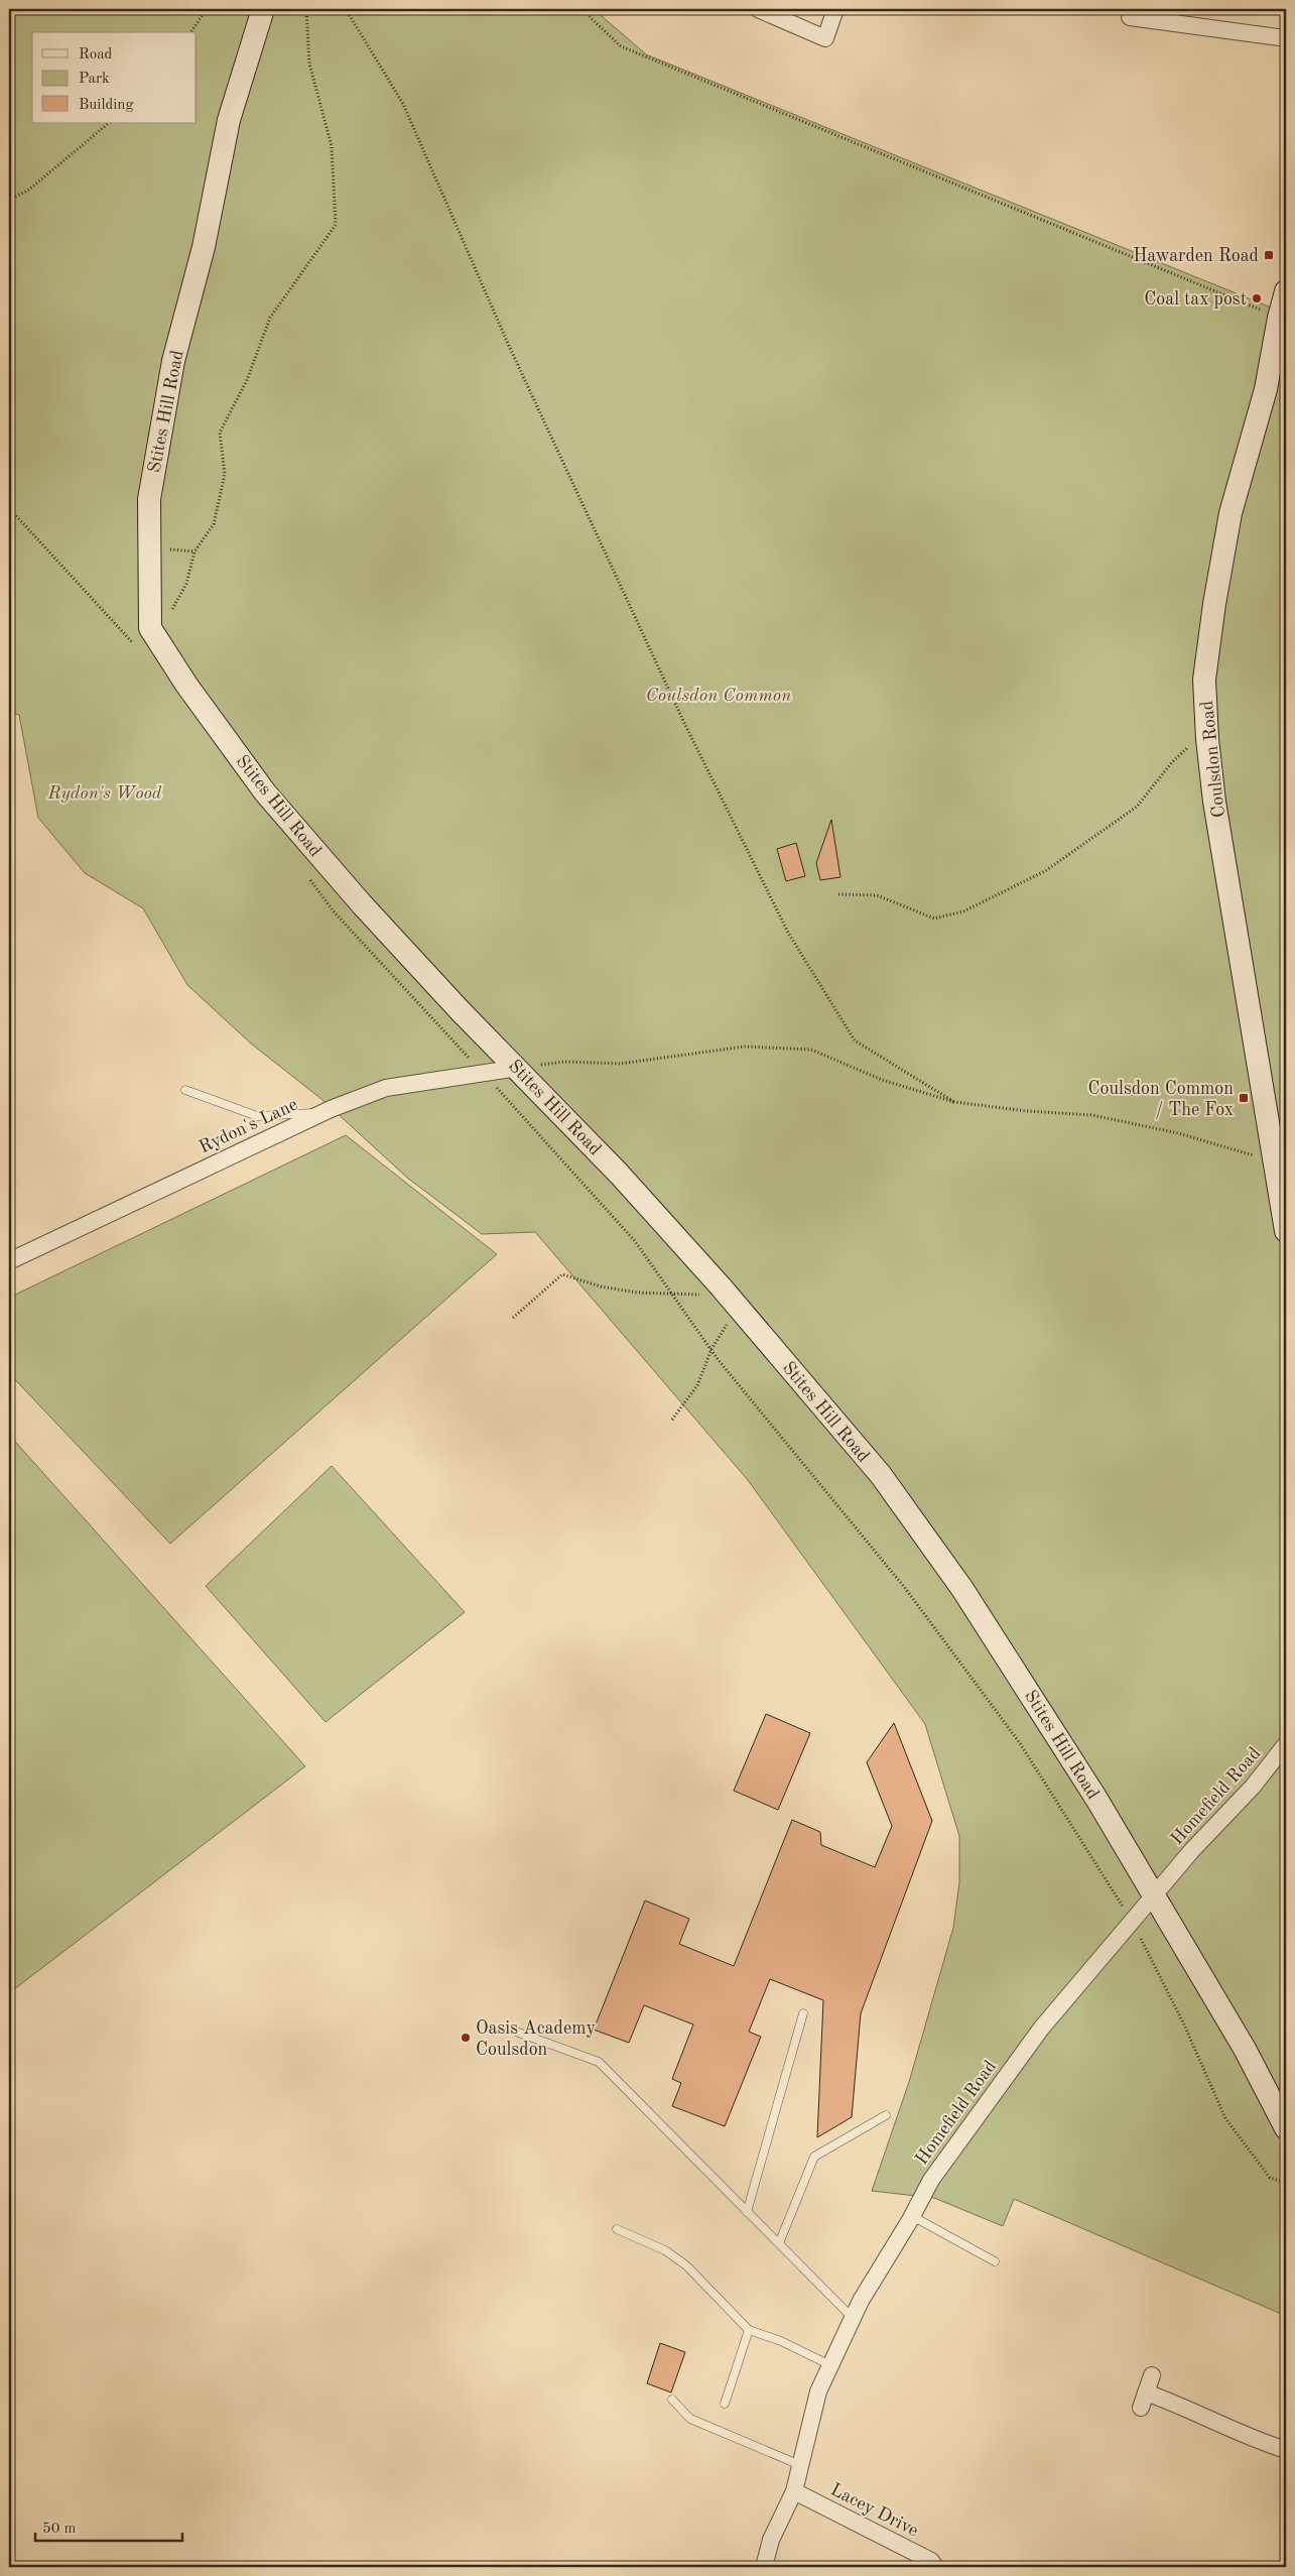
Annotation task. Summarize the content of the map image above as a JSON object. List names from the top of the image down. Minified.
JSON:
{"streets":{"street":["Stites Hill Road","Coulsdon Road","Rydon's Lane","Homefield Road","Lacey Drive"]},"crossings":[["Stites Hill Road","Rydon's Lane"],["Stites Hill Road","Homefield Road"],["Homefield Road","Lacey Drive"]],"parks":["Coulsdon Common","Rydon's Wood"],"places":{"transit":["Hawarden Road","Coulsdon Common / The Fox"],"other":["Coal tax post","Oasis Academy Coulsdon"]},"legend":["Road","Park","Building"],"scale_bar":"50 m"}
